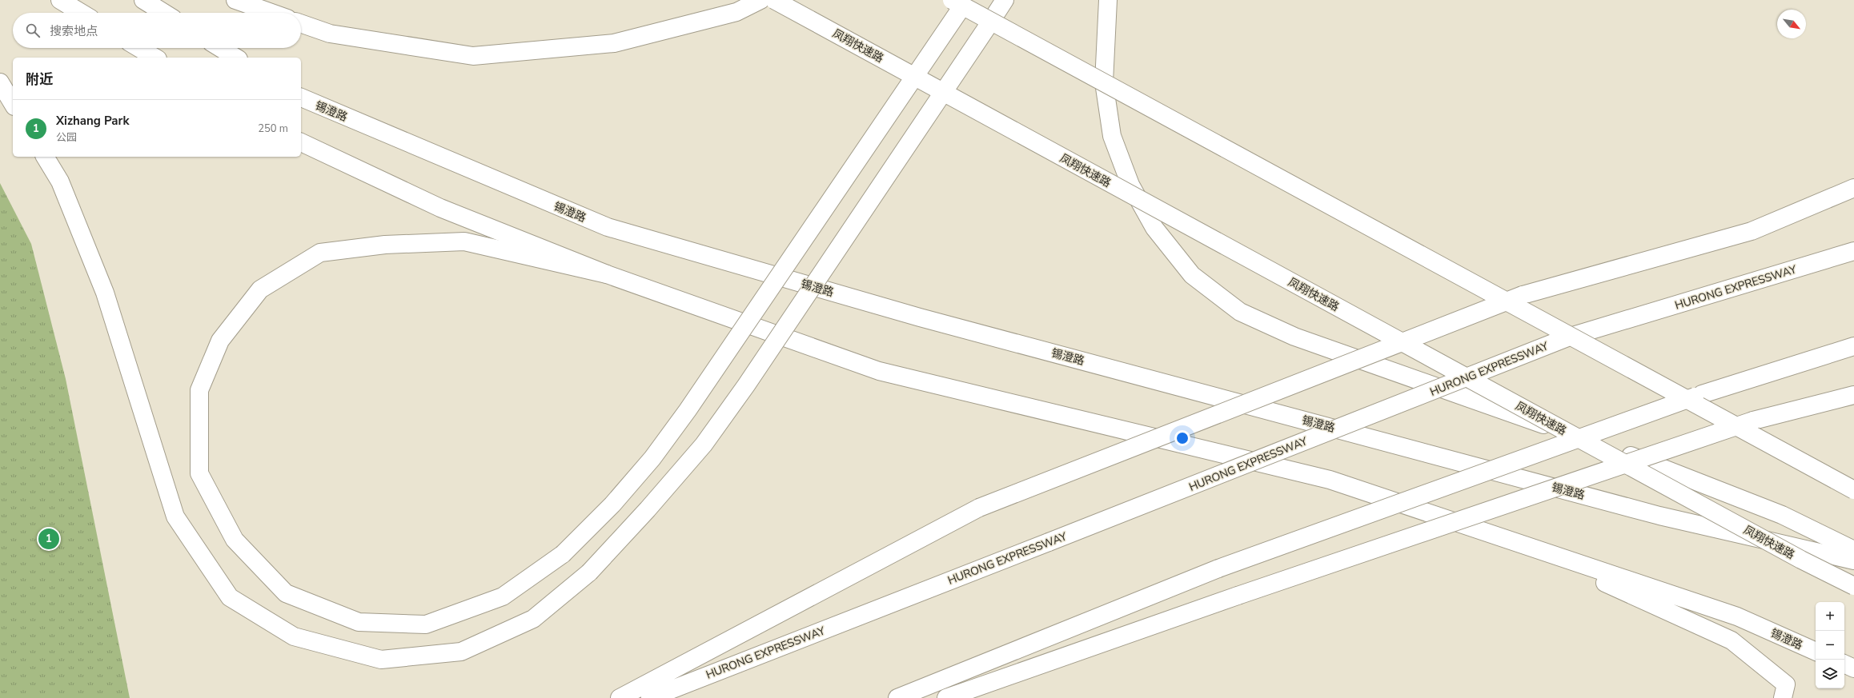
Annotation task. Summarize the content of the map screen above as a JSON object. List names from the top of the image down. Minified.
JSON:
{"streets":{"main road":["凤翔快速路","锡澄路","HURONG EXPRESSWAY"]},"north":"bottom right","page":{"search":"搜索地点","heading":"附近","list":[{"mark":"1","name":"Xizhang Park","note":"公园","value":"250 m"}],"pins":"1","map_buttons":["+","−"]}}
